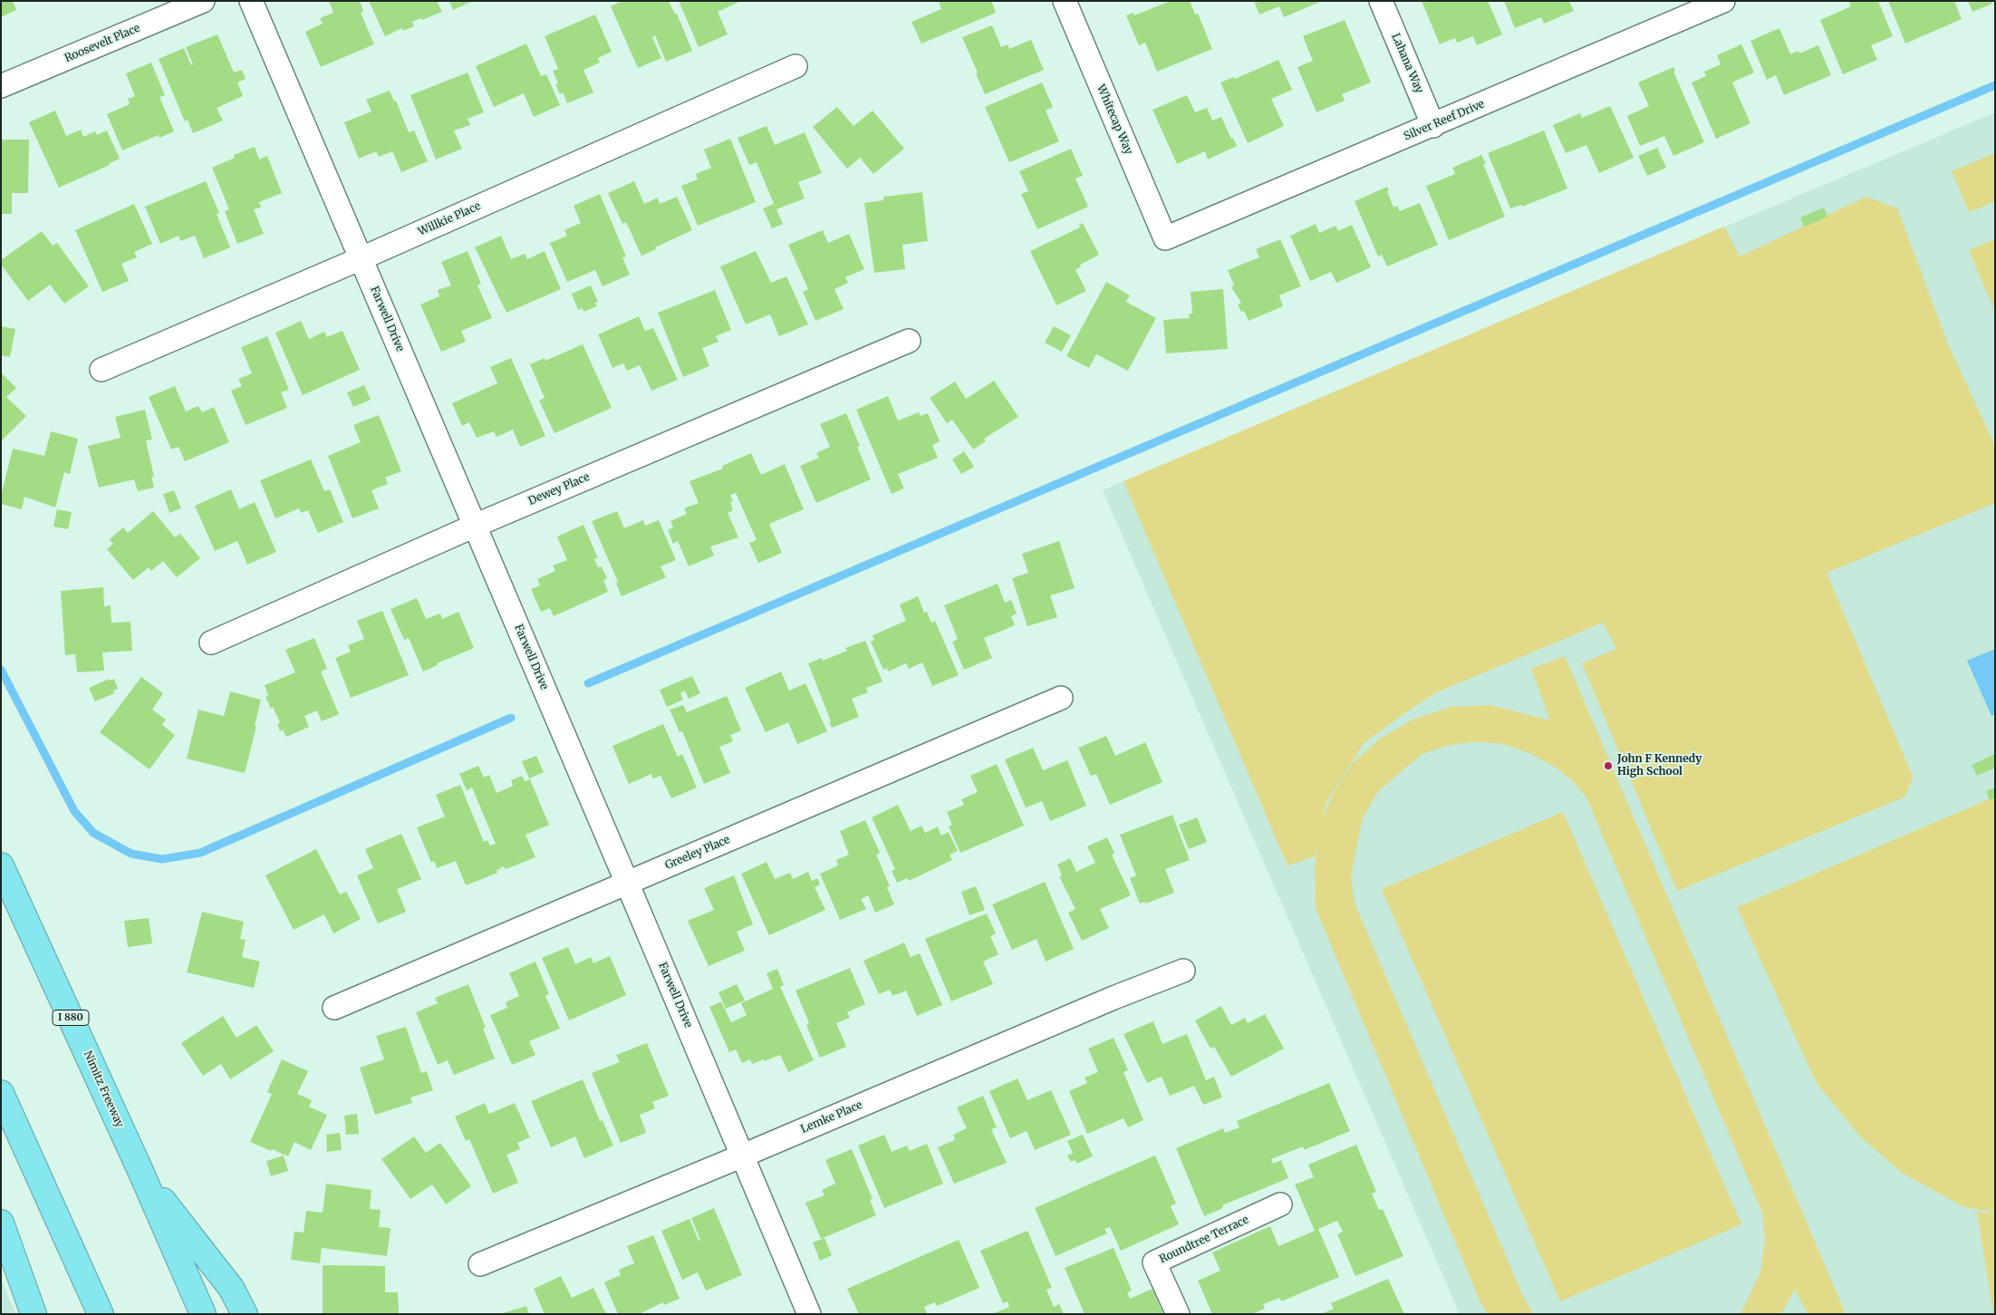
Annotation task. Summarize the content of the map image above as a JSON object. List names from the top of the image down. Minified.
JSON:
{"streets":{"highway":["I 880","Nimitz Freeway"],"street":["Roosevelt Place","Lahana Way","Whitecap Way","Silver Reef Drive","Willkie Place","Farwell Drive","Dewey Place","Greeley Place","Lemke Place","Roundtree Terrace"]},"crossings":[["Lahana Way","Silver Reef Drive"],["Whitecap Way","Silver Reef Drive"],["Willkie Place","Farwell Drive"],["Farwell Drive","Dewey Place"],["Farwell Drive","Greeley Place"],["Farwell Drive","Lemke Place"]],"places":["John F Kennedy High School"]}
